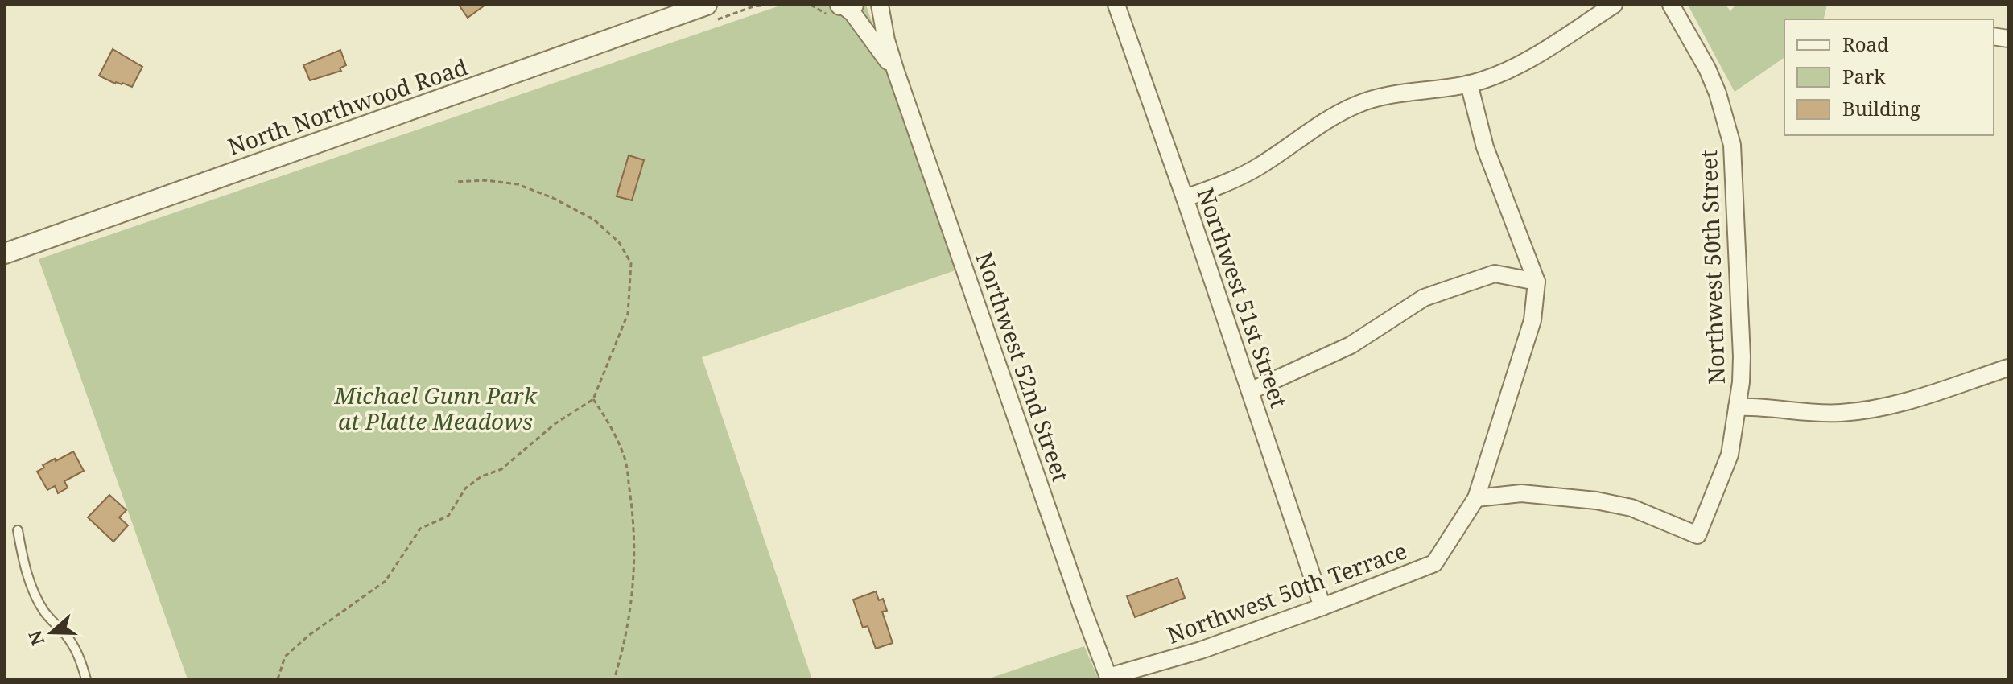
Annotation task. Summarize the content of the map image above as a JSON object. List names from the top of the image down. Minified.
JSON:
{"streets":{"street":["North Northwood Road","Northwest 50th Street","Northwest 51st Street","Northwest 52nd Street","Northwest 50th Terrace"]},"crossings":[["Northwest 50th Street","Northwest 50th Terrace"],["Northwest 51st Street","Northwest 50th Terrace"],["Northwest 52nd Street","Northwest 50th Terrace"]],"parks":["Michael Gunn Park at Platte Meadows"],"legend":["Road","Park","Building"],"north":"left"}
